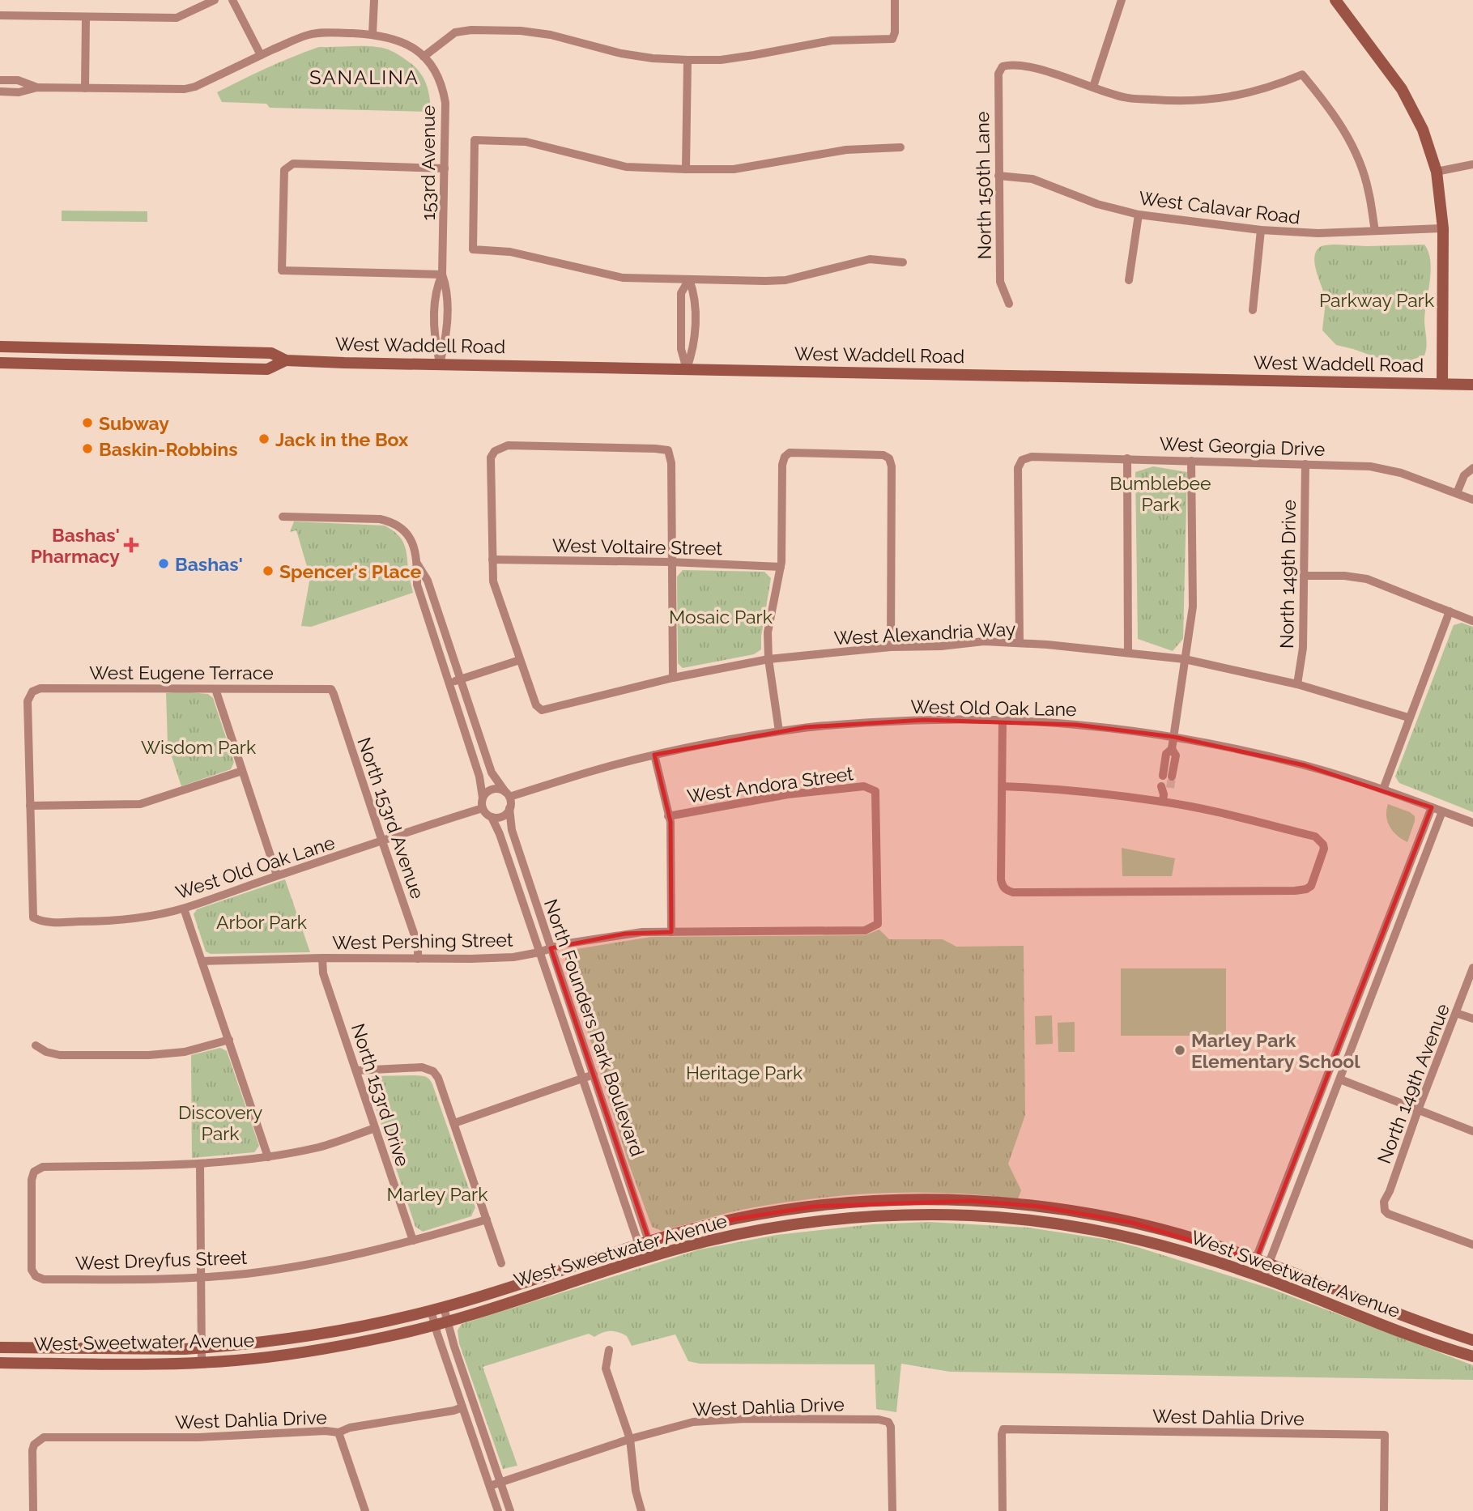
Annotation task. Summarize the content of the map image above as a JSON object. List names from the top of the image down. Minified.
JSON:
{"streets":{"street":["153rd Avenue","North 150th Lane","West Calavar Road","West Waddell Road","West Georgia Drive","West Voltaire Street","North 149th Drive","West Alexandria Way","West Eugene Terrace","West Old Oak Lane","West Andora Street","North 153rd Avenue","West Pershing Street","North Founders Park Boulevard","North 149th Avenue","North 153rd Drive","West Sweetwater Avenue","West Dreyfus Street","West Dahlia Drive"]},"crossings":[["153rd Avenue","West Waddell Road"],["North 150th Lane","West Calavar Road"],["West Georgia Drive","North 149th Drive"],["West Georgia Drive","West Alexandria Way"],["North 149th Drive","West Alexandria Way"],["West Eugene Terrace","West Old Oak Lane"],["West Eugene Terrace","North 153rd Avenue"],["West Old Oak Lane","North 153rd Avenue"],["West Old Oak Lane","North Founders Park Boulevard"],["West Andora Street","West Pershing Street"],["North 153rd Avenue","West Pershing Street"],["West Pershing Street","North Founders Park Boulevard"],["West Pershing Street","North 153rd Drive"],["North Founders Park Boulevard","West Sweetwater Avenue"],["North 153rd Drive","West Dreyfus Street"]],"districts":["SANALINA"],"parks":["Parkway Park","Bumblebee Park","Mosaic Park","Wisdom Park","Arbor Park","Heritage Park","Discovery Park","Marley Park"],"places":{"other":["Subway","Jack in the Box","Baskin-Robbins","Bashas'","Spencer's Place","Marley Park Elementary School"],"health":["Bashas' Pharmacy"]}}
